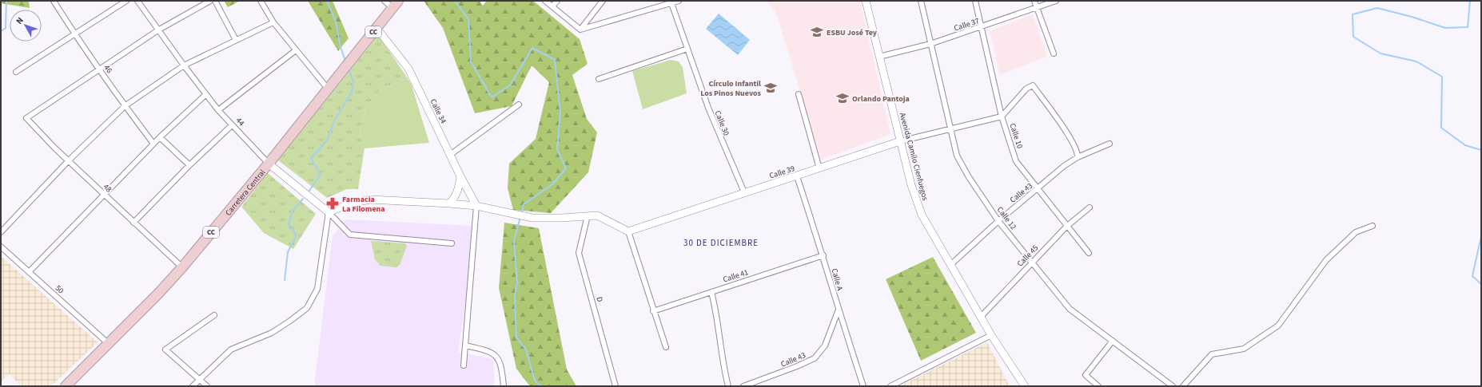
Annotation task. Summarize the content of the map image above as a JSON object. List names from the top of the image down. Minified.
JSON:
{"streets":{"highway":["CC","Carretera Central"],"street":["Calle 37","46","Calle 34","44","Calle 30","Calle 10","Avenida Camilo Cienfuegos","Calle 39","48","Calle 43","Calle 12","Calle 45","Calle 41","Calle A","50","D"]},"crossings":[["Calle 37","Calle 10"],["Calle 37","Avenida Camilo Cienfuegos"],["Calle 37","Calle 12"],["46","48"],["Calle 34","Carretera Central"],["44","Carretera Central"],["Calle 30","Calle 39"],["Calle 10","Calle 39"],["Calle 10","Calle 43"],["Calle 10","Calle 45"],["Avenida Camilo Cienfuegos","Calle 39"],["Avenida Camilo Cienfuegos","Calle 43"],["Avenida Camilo Cienfuegos","Calle 45"],["Calle 39","Calle 12"],["Calle 39","Calle A"],["48","Carretera Central"],["Carretera Central","50"],["Calle 43","Calle 12"],["Calle 43","Calle A"],["Calle 12","Calle 45"],["Calle 41","Calle A"]],"districts":["30 DE DICIEMBRE"],"places":{"school or university":["ESBU José Tey","Círculo Infantil Los Pinos Nuevos","Orlando Pantoja"],"pharmacy":["Farmacia La Filomena"]},"north":"top left"}
